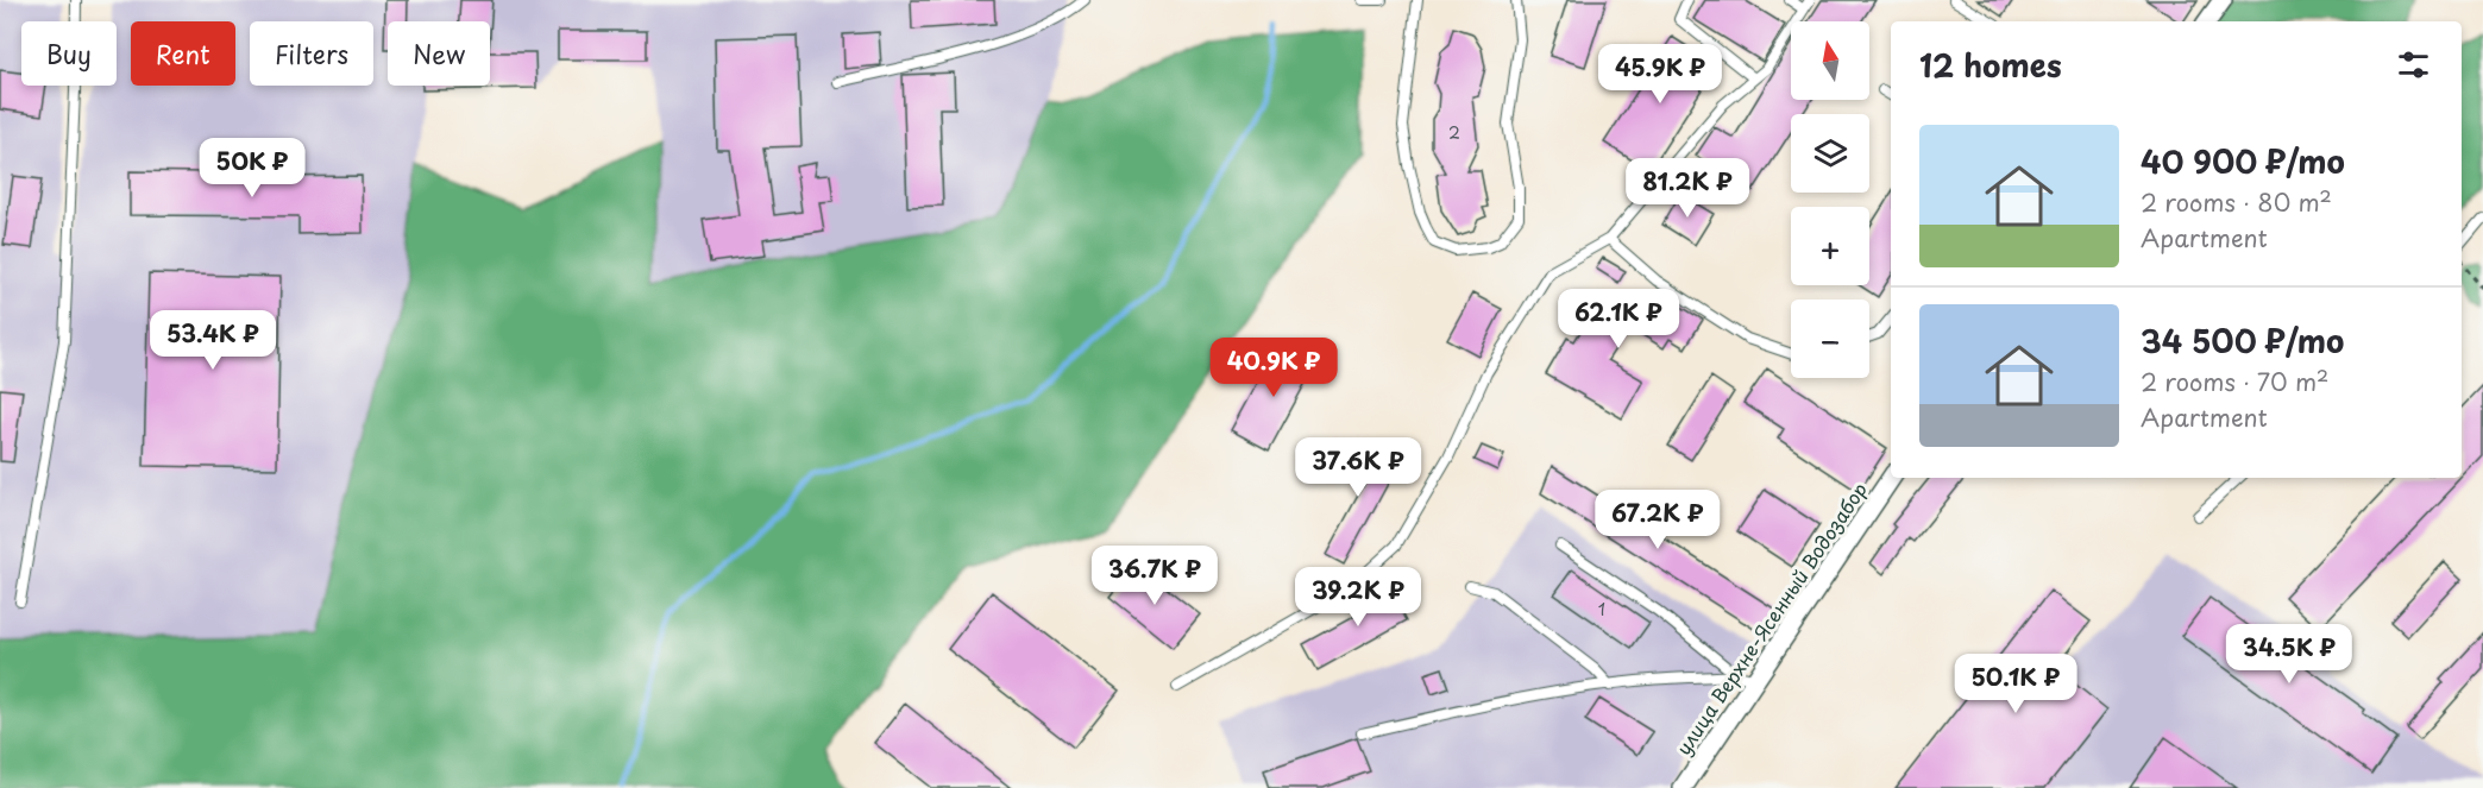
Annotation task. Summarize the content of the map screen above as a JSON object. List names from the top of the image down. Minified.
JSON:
{"streets":{"street":["улица Верхне-Ясенный Водозабор"]},"house_numbers":["2","1"],"north":"top","page":{"map_buttons":["+","−"],"chip":["Buy","Rent","Filters","New"],"heading":"12 homes","price":["45.9K ₽","50K ₽","81.2K ₽","62.1K ₽","53.4K ₽","40.9K ₽","37.6K ₽","67.2K ₽","36.7K ₽","39.2K ₽","34.5K ₽","50.1K ₽"],"list":[{"name":"40 900 ₽/mo","note":"2 rooms · 80 m² · Apartment"},{"name":"34 500 ₽/mo","note":"2 rooms · 70 m² · Apartment"}]}}
